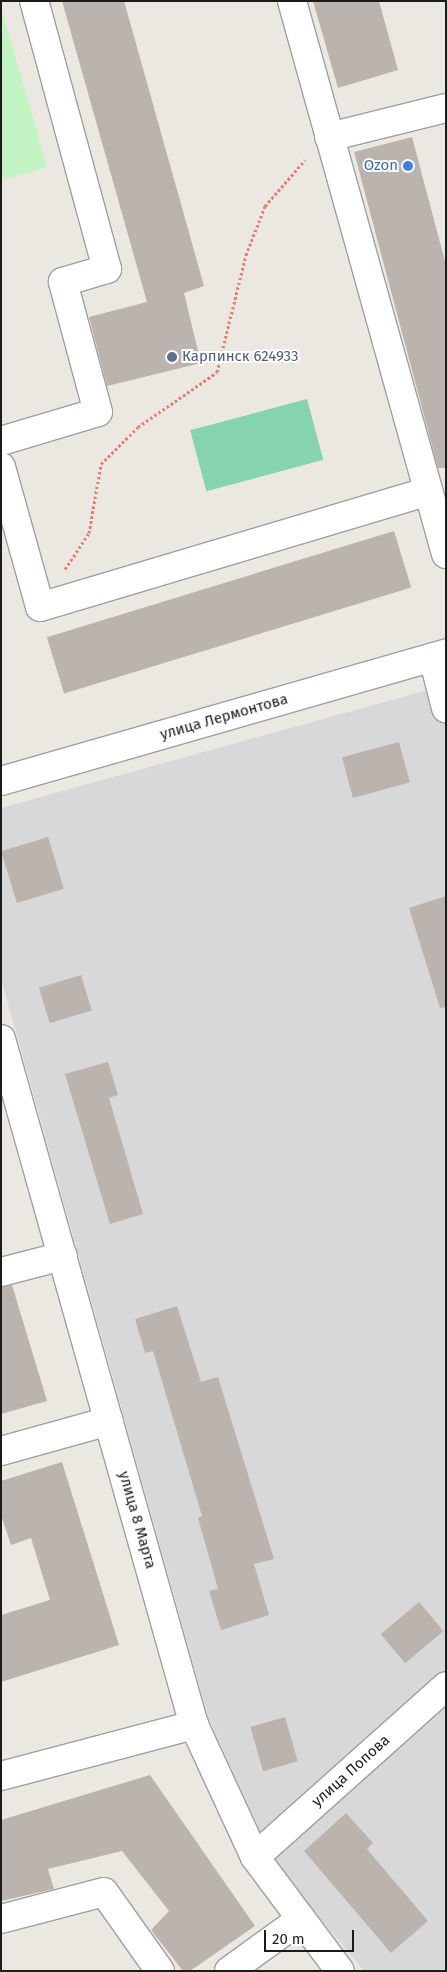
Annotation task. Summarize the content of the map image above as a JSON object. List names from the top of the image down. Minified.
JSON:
{"streets":{"street":["улица Лермонтова","улица 8 Марта","улица Попова"]},"crossings":[["улица 8 Марта","улица Попова"]],"places":["Ozon","Карпинск 624933"],"scale_bar":"20 m"}
